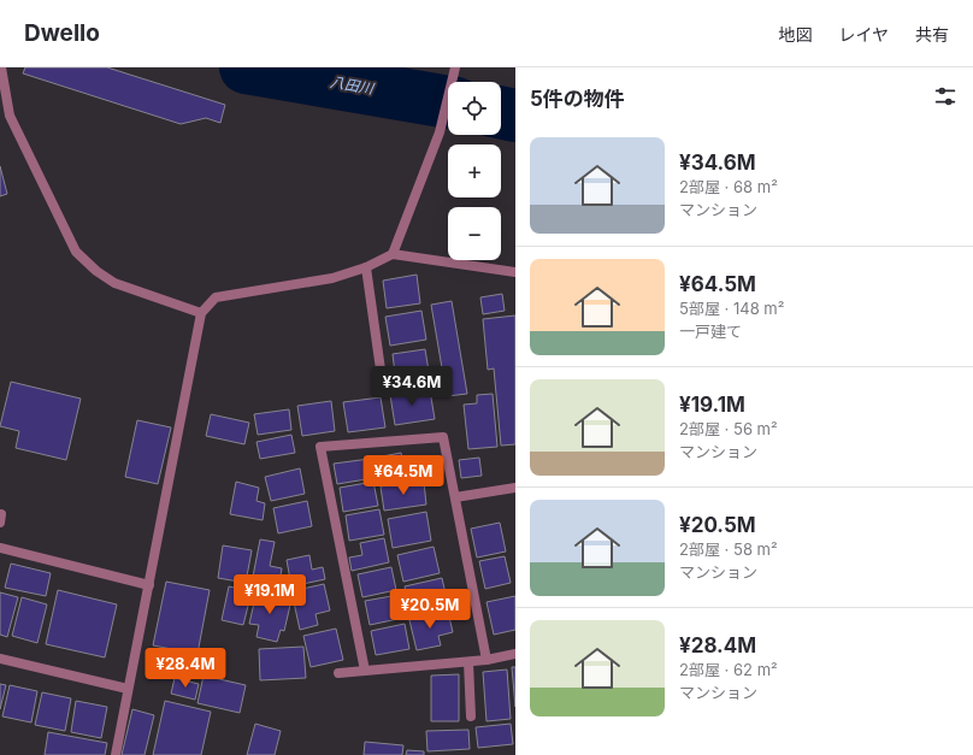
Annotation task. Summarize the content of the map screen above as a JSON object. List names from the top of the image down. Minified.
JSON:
{"water":["八田川"],"page":{"header":"Dwello","nav":["地図","レイヤ","共有"],"heading":"5件の物件","map_buttons":["+","−"],"list":[{"name":"¥34.6M","note":"2部屋 · 68 m² · マンション"},{"name":"¥64.5M","note":"5部屋 · 148 m² · 一戸建て"},{"name":"¥19.1M","note":"2部屋 · 56 m² · マンション"},{"name":"¥20.5M","note":"2部屋 · 58 m² · マンション"},{"name":"¥28.4M","note":"2部屋 · 62 m² · マンション"}],"price":["¥34.6M","¥64.5M","¥19.1M","¥20.5M","¥28.4M"]}}
